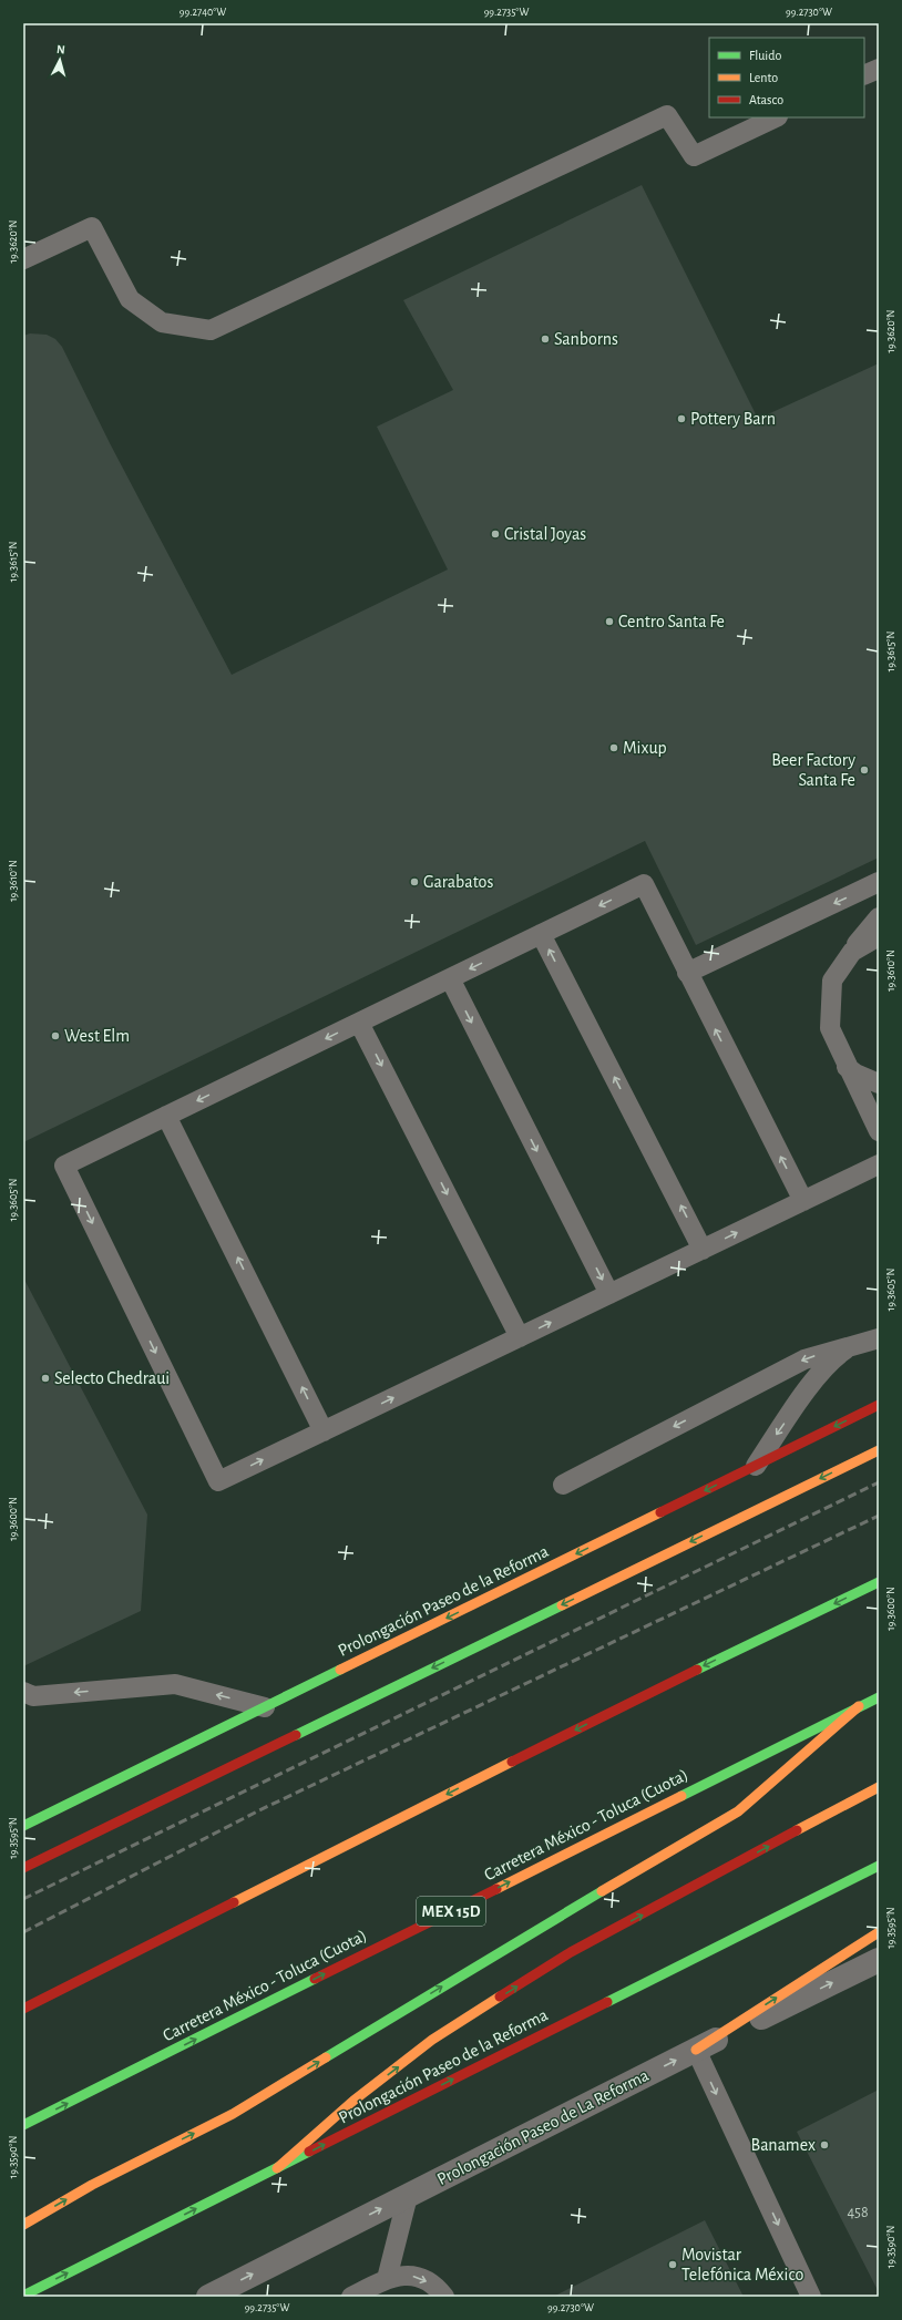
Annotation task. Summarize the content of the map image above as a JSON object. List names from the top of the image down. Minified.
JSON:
{"streets":{"main road":["Prolongación Paseo de la Reforma","Carretera México - Toluca (Cuota)","MEX 15D"],"street":["Prolongación Paseo de La Reforma"]},"one_way":["Prolongación Paseo de La Reforma"],"places":["Sanborns","Pottery Barn","Cristal Joyas","Centro Santa Fe","Mixup","Beer Factory Santa Fe","Garabatos","West Elm","Selecto Chedraui","Banamex","Movistar Telefónica México"],"house_numbers":["458"],"legend":["Fluido","Lento","Atasco"],"north":"top","coordinates":["99.2740°W","99.2735°W","99.2730°W","19.3620°N","19.3615°N","19.3610°N","19.3605°N","19.3600°N","19.3595°N","19.3590°N"]}
